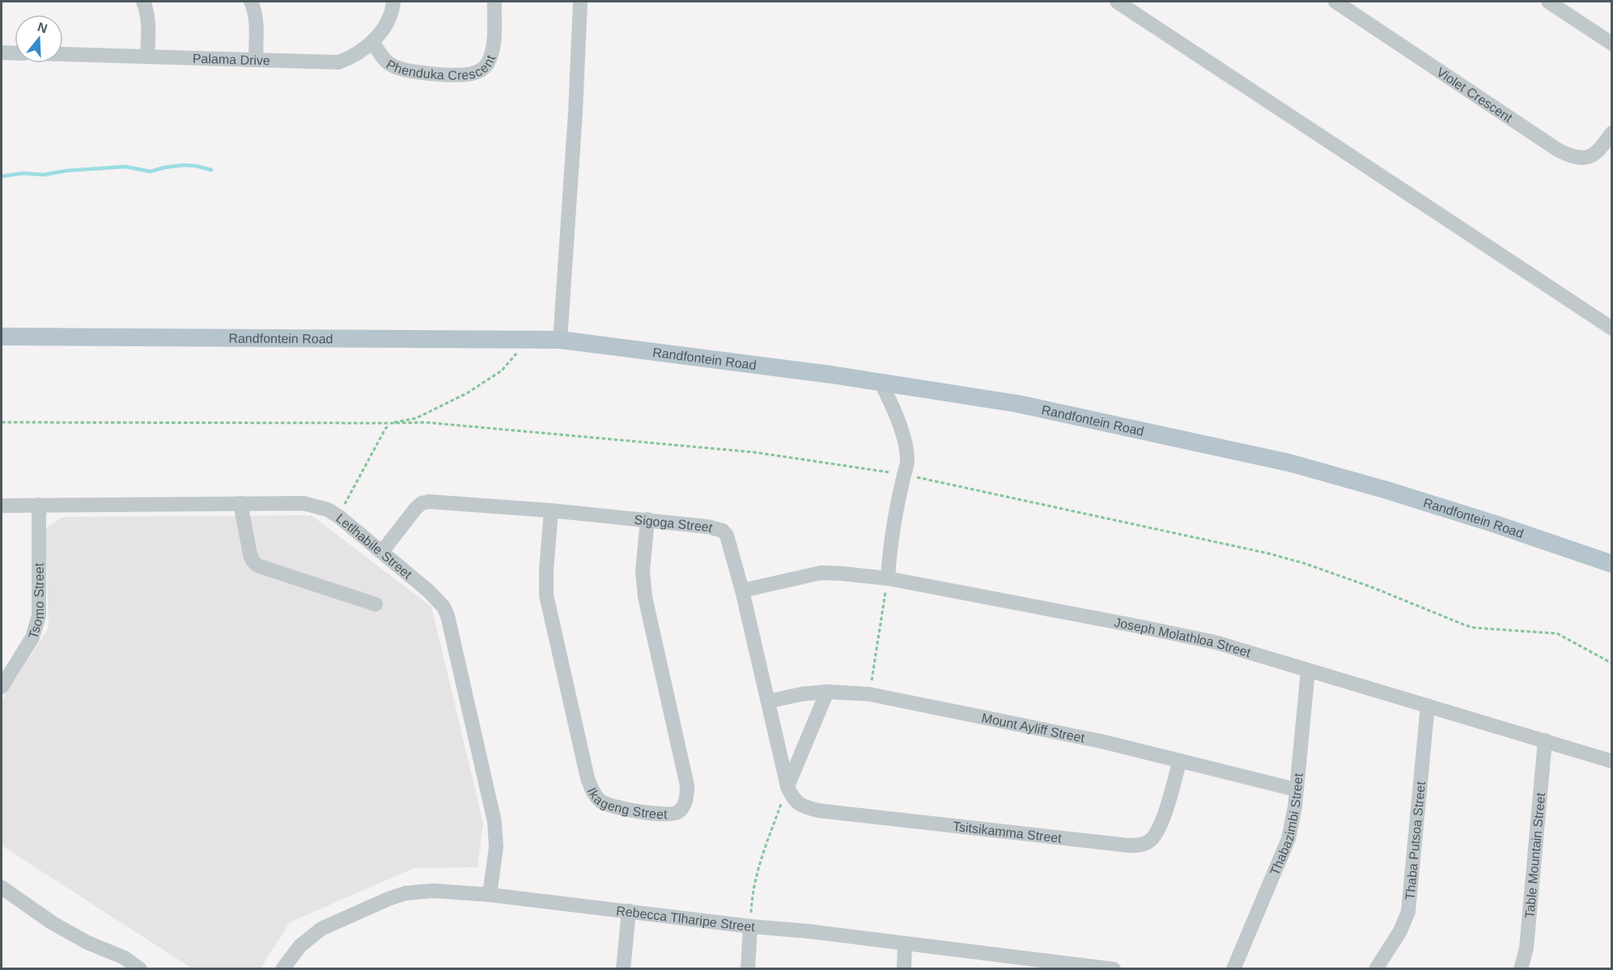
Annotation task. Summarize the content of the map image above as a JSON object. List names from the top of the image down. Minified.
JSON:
{"streets":{"main road":["Randfontein Road"],"street":["Phenduka Crescent","Palama Drive","Violet Crescent","Sigoga Street","Letlhabile Street","Tsomo Street","Joseph Molathloa Street","Mount Ayliff Street","Ikageng Street","Thabazimbi Street","Tsitsikamma Street","Thaba Putsoa Street","Table Mountain Street","Rebecca Tlharipe Street"]},"crossings":[["Phenduka Crescent","Palama Drive"],["Sigoga Street","Letlhabile Street"],["Sigoga Street","Joseph Molathloa Street"],["Sigoga Street","Mount Ayliff Street"],["Sigoga Street","Ikageng Street"],["Sigoga Street","Tsitsikamma Street"],["Letlhabile Street","Tsomo Street"],["Letlhabile Street","Rebecca Tlharipe Street"],["Joseph Molathloa Street","Thabazimbi Street"],["Joseph Molathloa Street","Thaba Putsoa Street"],["Joseph Molathloa Street","Table Mountain Street"],["Mount Ayliff Street","Thabazimbi Street"],["Mount Ayliff Street","Tsitsikamma Street"]],"north":"top"}
